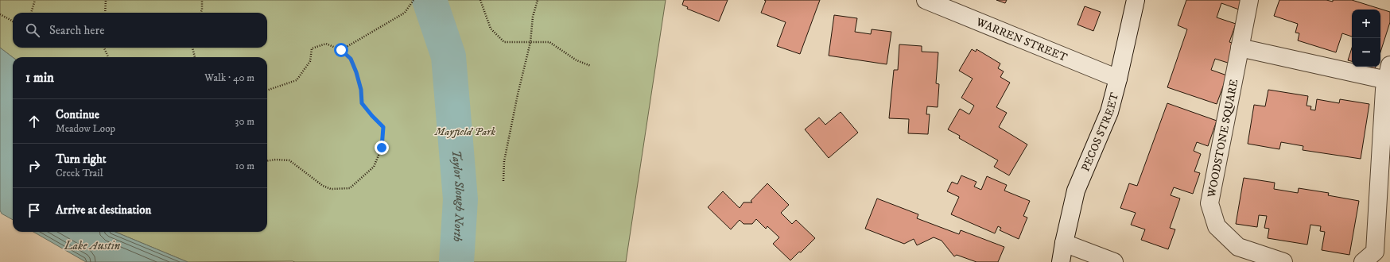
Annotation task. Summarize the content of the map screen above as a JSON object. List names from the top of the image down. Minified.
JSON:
{"streets":{"street":["WARREN STREET","PECOS STREET","WOODSTONE SQUARE"]},"crossings":[["WARREN STREET","PECOS STREET"]],"water":["Taylor Slough North","Lake Austin"],"parks":["Mayfield Park"],"page":{"map_buttons":["+","−"],"search":"Search here","heading":["1 min","Walk · 40 m"],"list":[["Continue","Meadow Loop","30 m"],["Turn right","Creek Trail","10 m"],"Arrive at destination"]}}
